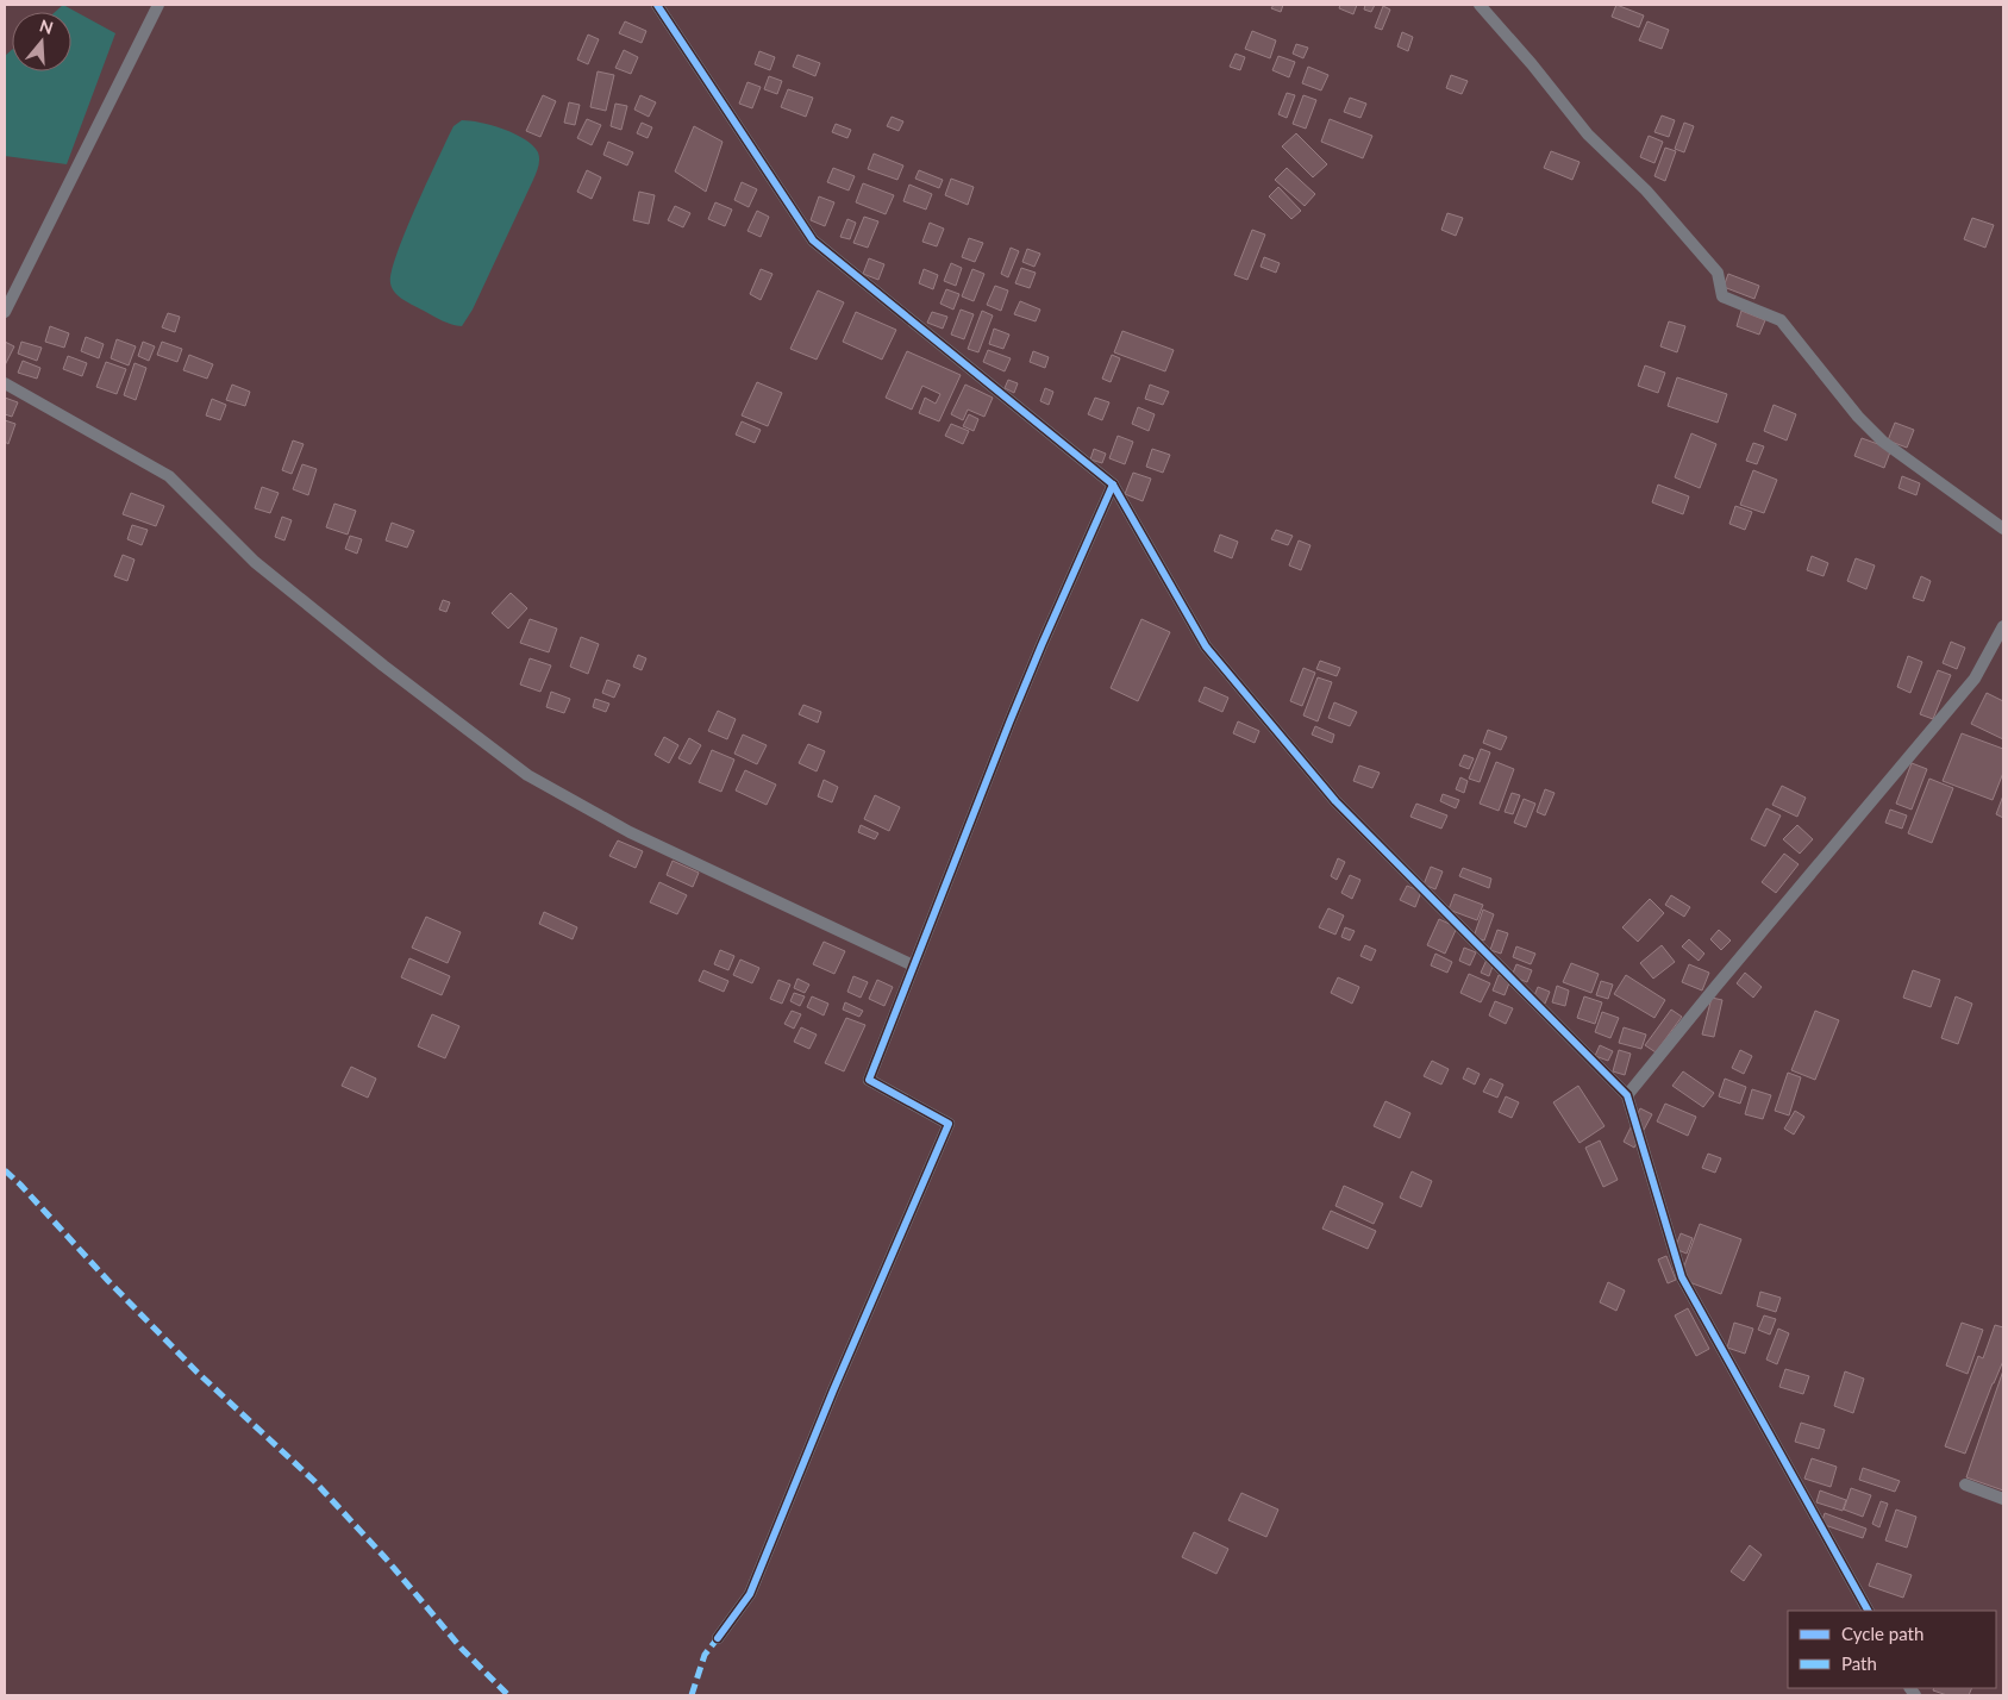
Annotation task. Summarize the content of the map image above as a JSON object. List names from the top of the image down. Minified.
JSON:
{"legend":["Cycle path","Path"],"north":"top"}
